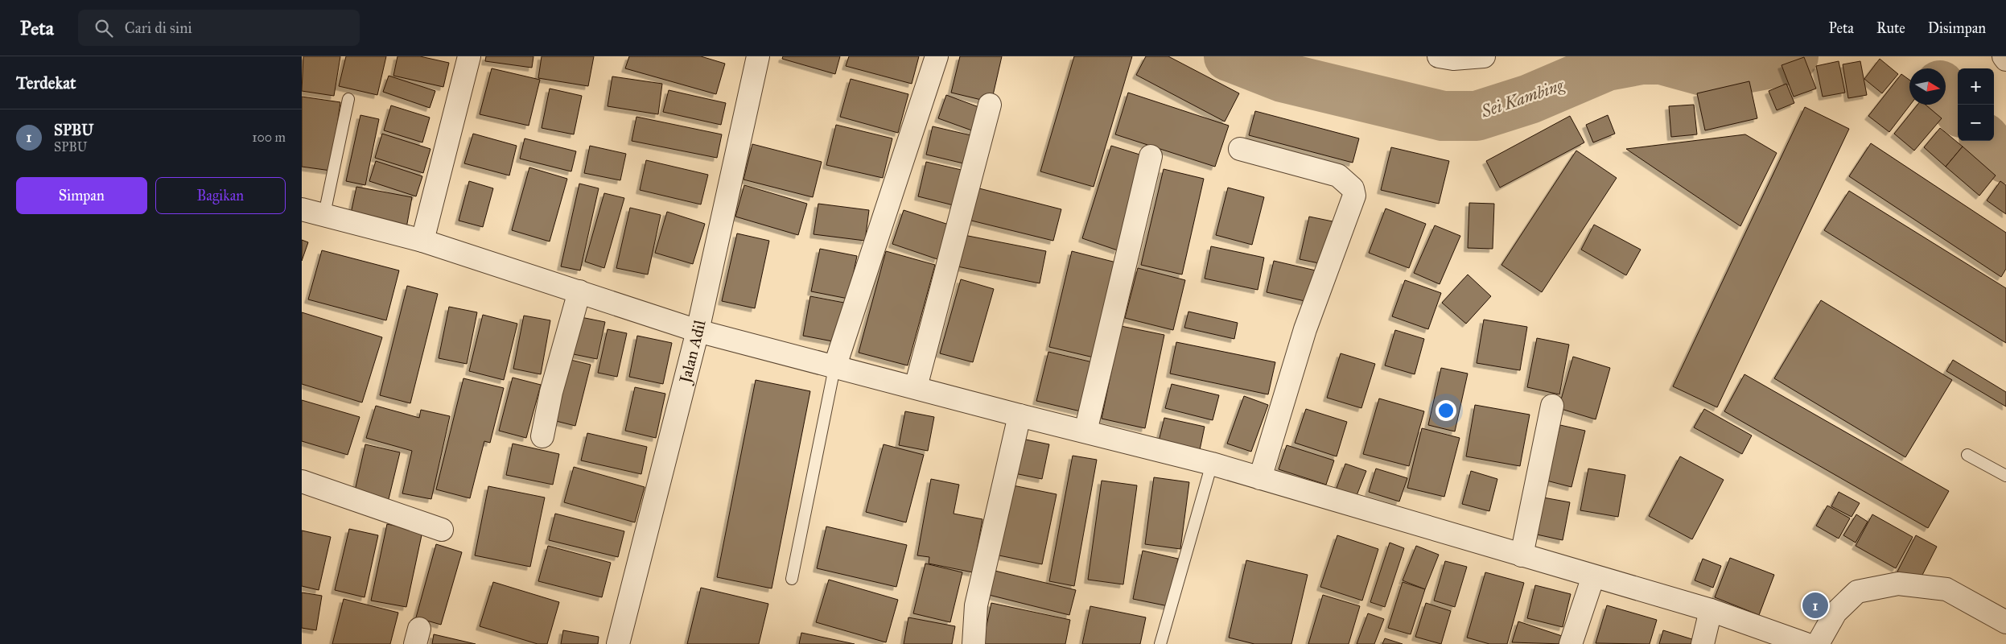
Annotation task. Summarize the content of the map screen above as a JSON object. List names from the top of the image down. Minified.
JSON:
{"streets":{"street":["Jalan Adil"]},"water":["Sei Kambing"],"north":"right","page":{"header":"Peta","search":"Cari di sini","nav":["Peta","Rute","Disimpan"],"heading":"Terdekat","map_buttons":["+","−"],"list":[{"mark":"1","name":"SPBU","note":"SPBU","value":"100 m"}],"buttons":["Simpan","Bagikan"],"pins":"1"}}
